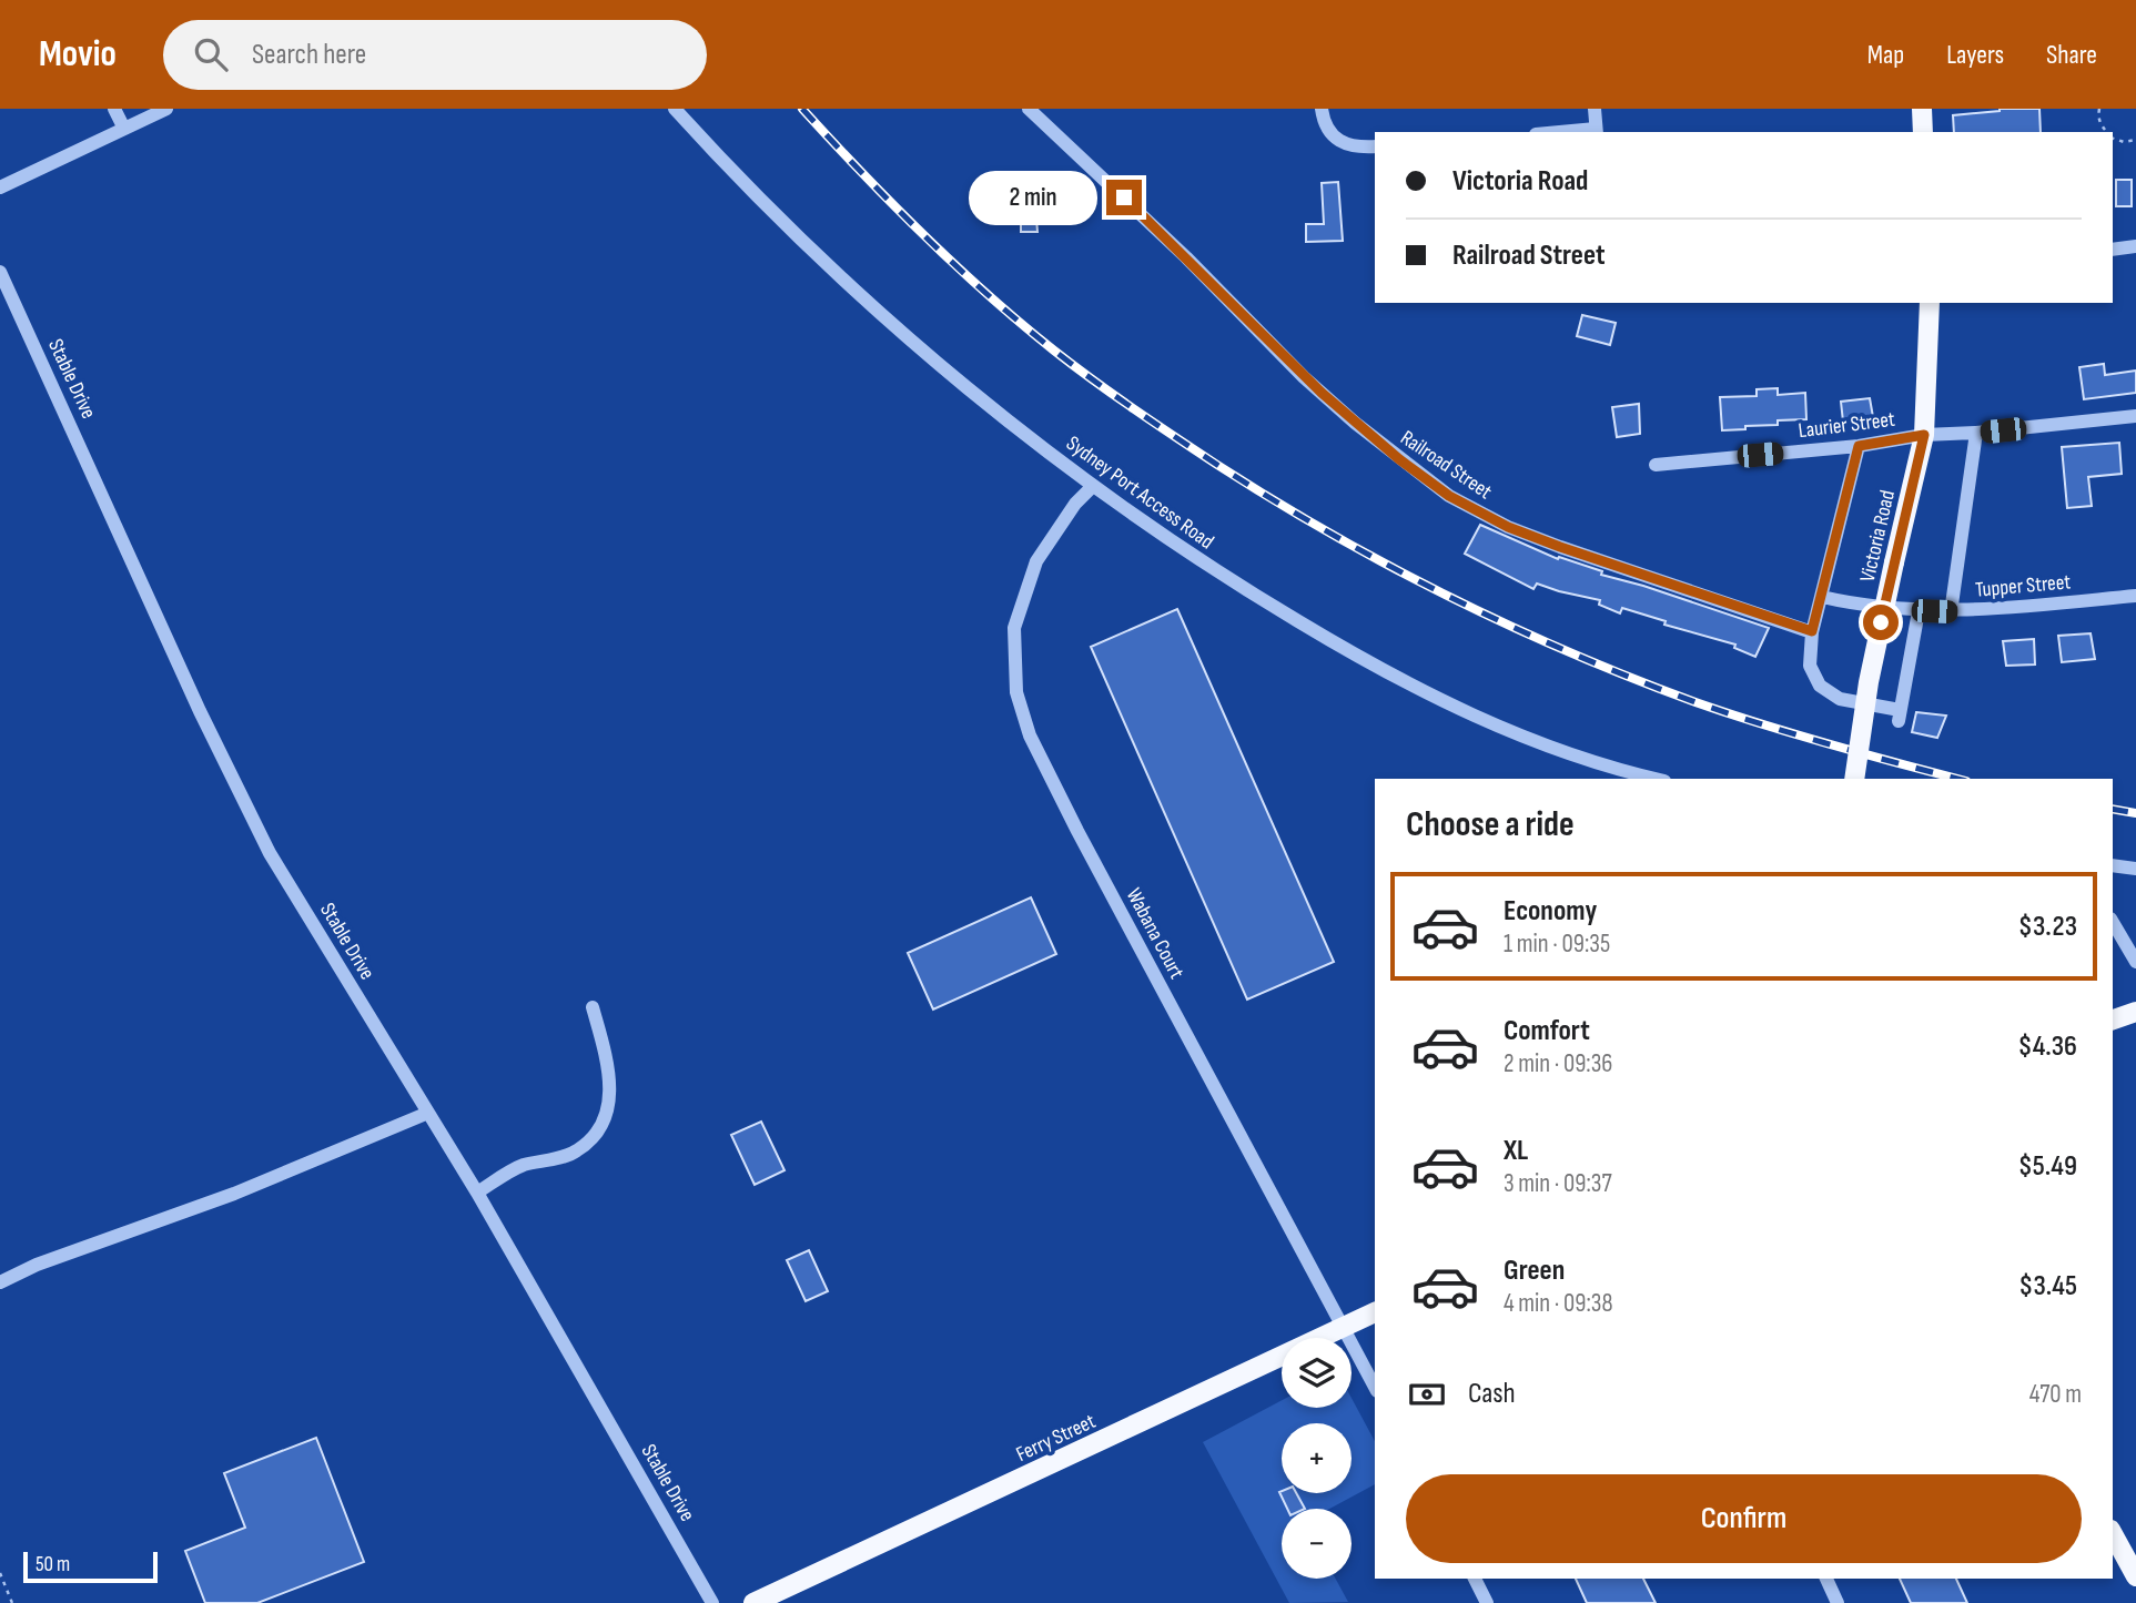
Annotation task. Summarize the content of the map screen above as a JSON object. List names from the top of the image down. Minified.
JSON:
{"streets":{"main road":["Victoria Road","Ferry Street"],"street":["Stable Drive","Laurier Street","Railroad Street","Sydney Port Access Road","Tupper Street","Wabana Court"]},"crossings":[["Laurier Street","Victoria Road"],["Sydney Port Access Road","Wabana Court"],["Wabana Court","Ferry Street"]],"scale_bar":"50 m","page":{"header":"Movio","search":"Search here","nav":["Map","Layers","Share"],"banner":["Victoria Road","Railroad Street"],"bubble":"2 min","heading":"Choose a ride","list":[{"name":"Economy","note":"1 min · 09:35","value":"$3.23"},{"name":"Comfort","note":"2 min · 09:36","value":"$4.36"},{"name":"XL","note":"3 min · 09:37","value":"$5.49"},{"name":"Green","note":"4 min · 09:38","value":"$3.45"}],"map_buttons":["+","−"],"pay":["Cash","470 m"],"buttons":"Confirm","scale":"50 m"}}
